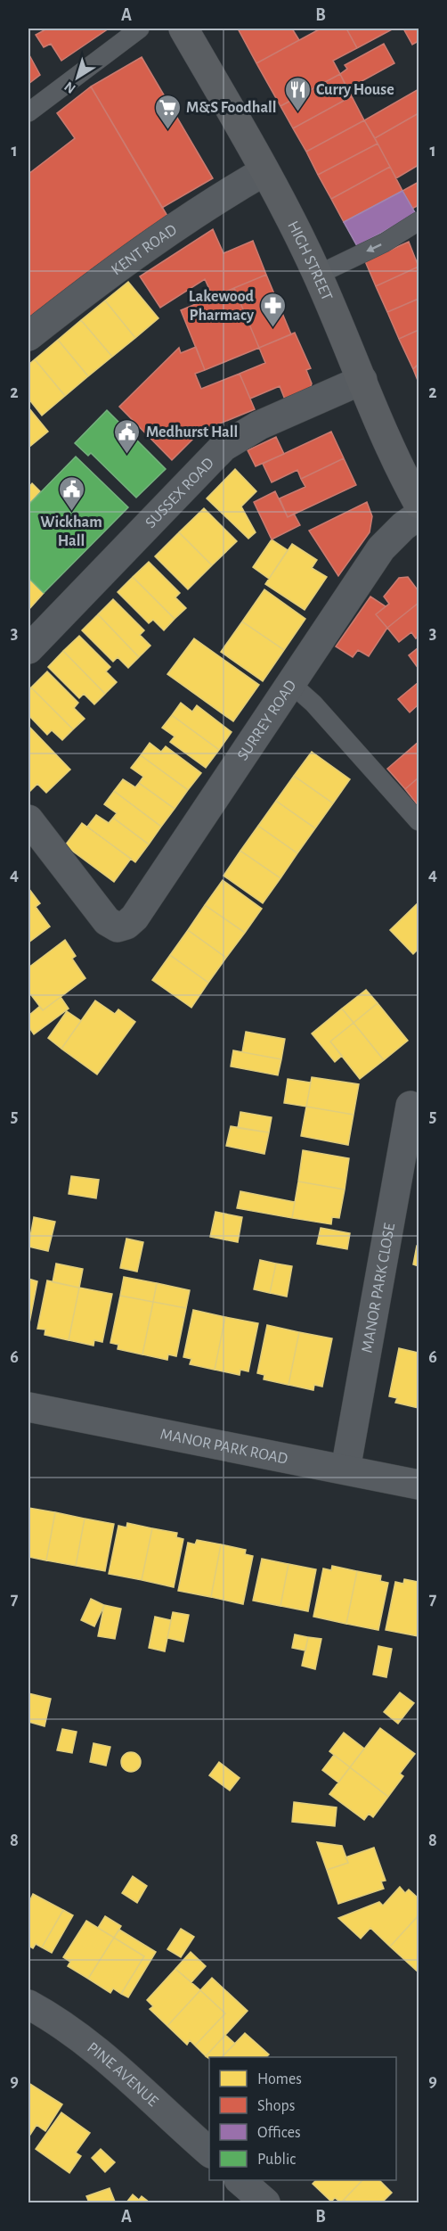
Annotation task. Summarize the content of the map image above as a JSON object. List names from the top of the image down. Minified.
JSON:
{"streets":{"highway":["HIGH STREET"],"street":["KENT ROAD","SUSSEX ROAD","SURREY ROAD","MANOR PARK CLOSE","MANOR PARK ROAD","PINE AVENUE"]},"crossings":[["KENT ROAD","HIGH STREET"],["HIGH STREET","SUSSEX ROAD"],["MANOR PARK CLOSE","MANOR PARK ROAD"]],"places":{"restaurant":["Curry House"],"supermarket":["M&S Foodhall"],"pharmacy":["Lakewood Pharmacy"],"public building":["Medhurst Hall","Wickham Hall"]},"legend":["Homes","Shops","Offices","Public"],"north":"bottom left","grid":{"columns":["A","B"],"rows":["1","2","3","4","5","6","7","8","9"]}}
